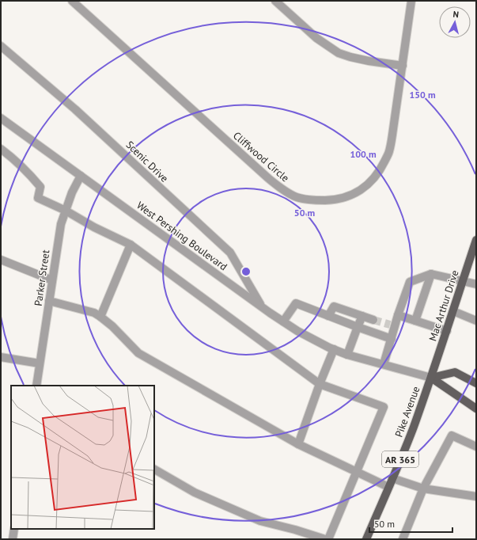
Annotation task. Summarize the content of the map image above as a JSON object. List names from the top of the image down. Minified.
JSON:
{"streets":{"main road":["West Pershing Boulevard","Mac Arthur Drive","Pike Avenue","AR 365"],"street":["Cliffwood Circle","Scenic Drive","Parker Street"]},"crossings":[["Scenic Drive","West Pershing Boulevard"],["West Pershing Boulevard","Parker Street"],["West Pershing Boulevard","Mac Arthur Drive"],["West Pershing Boulevard","Pike Avenue"],["Mac Arthur Drive","Pike Avenue"]],"scale_bar":"50 m","north":"top","rings":["150 m","100 m","50 m"]}
